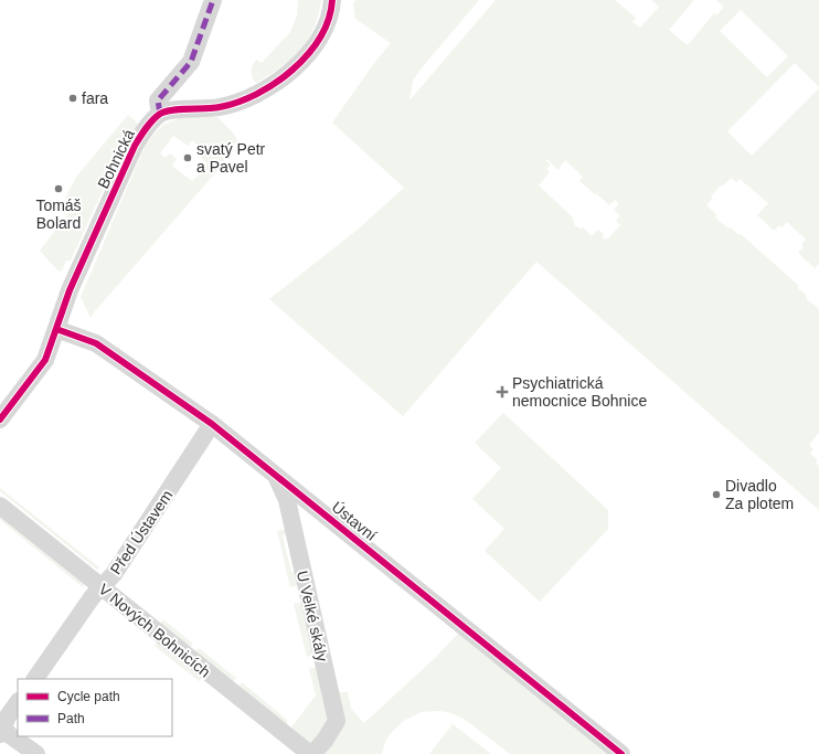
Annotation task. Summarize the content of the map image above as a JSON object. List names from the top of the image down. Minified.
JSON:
{"streets":{"street":["Bohnická","Ústavní","Před Ústavem","U Velké skály","V Nových Bohnicích"]},"crossings":[["Bohnická","Ústavní"],["Ústavní","Před Ústavem"],["Ústavní","U Velké skály"],["Před Ústavem","V Nových Bohnicích"],["U Velké skály","V Nových Bohnicích"]],"places":{"other":["fara","svatý Petr a Pavel","Tomáš Bolard","Divadlo Za plotem"],"health":["Psychiatrická nemocnice Bohnice"]},"legend":["Cycle path","Path"]}
